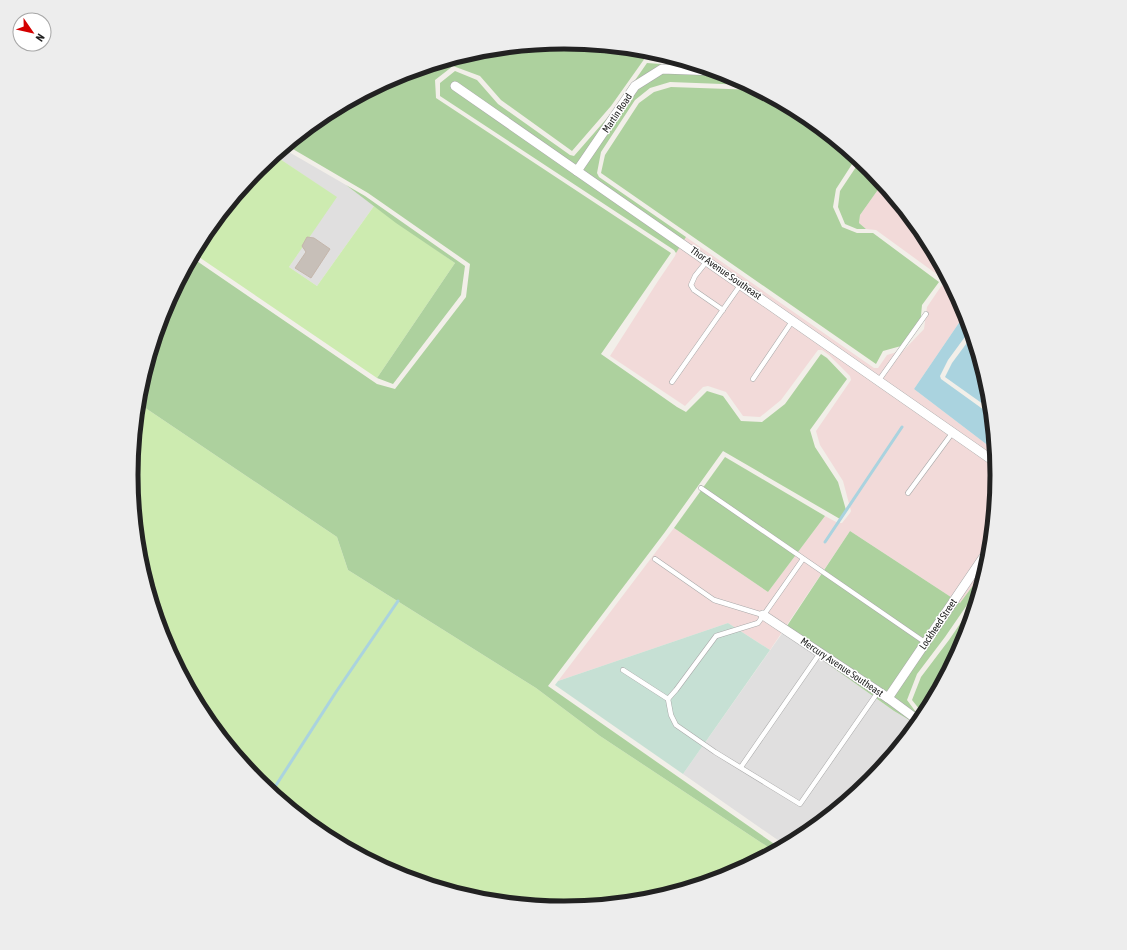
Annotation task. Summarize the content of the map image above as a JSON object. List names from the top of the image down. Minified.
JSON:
{"streets":{"street":["Martin Road","Thor Avenue Southeast","Lockheed Street","Mercury Avenue Southeast"]},"crossings":[["Martin Road","Thor Avenue Southeast"],["Lockheed Street","Mercury Avenue Southeast"]],"north":"bottom right"}
